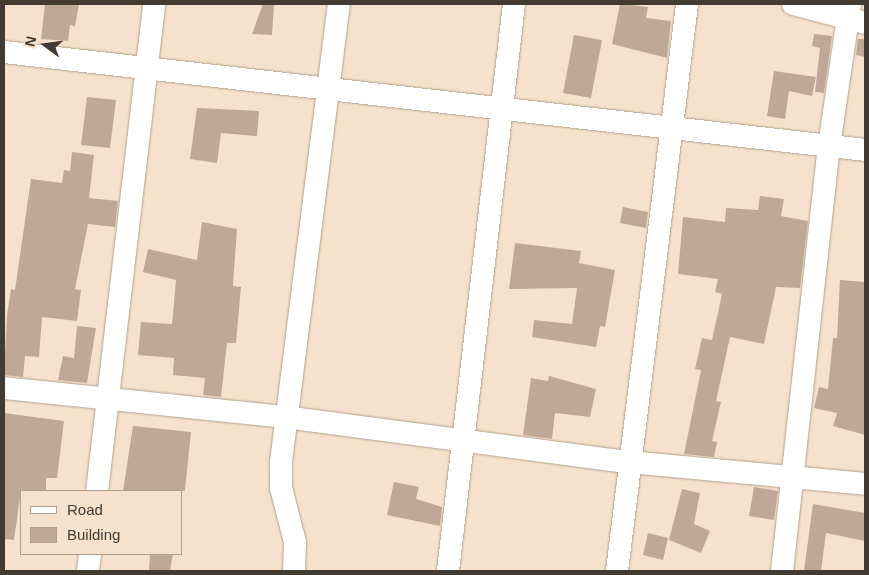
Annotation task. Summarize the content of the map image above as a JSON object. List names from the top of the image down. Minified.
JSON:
{"legend":["Road","Building"],"north":"left"}
